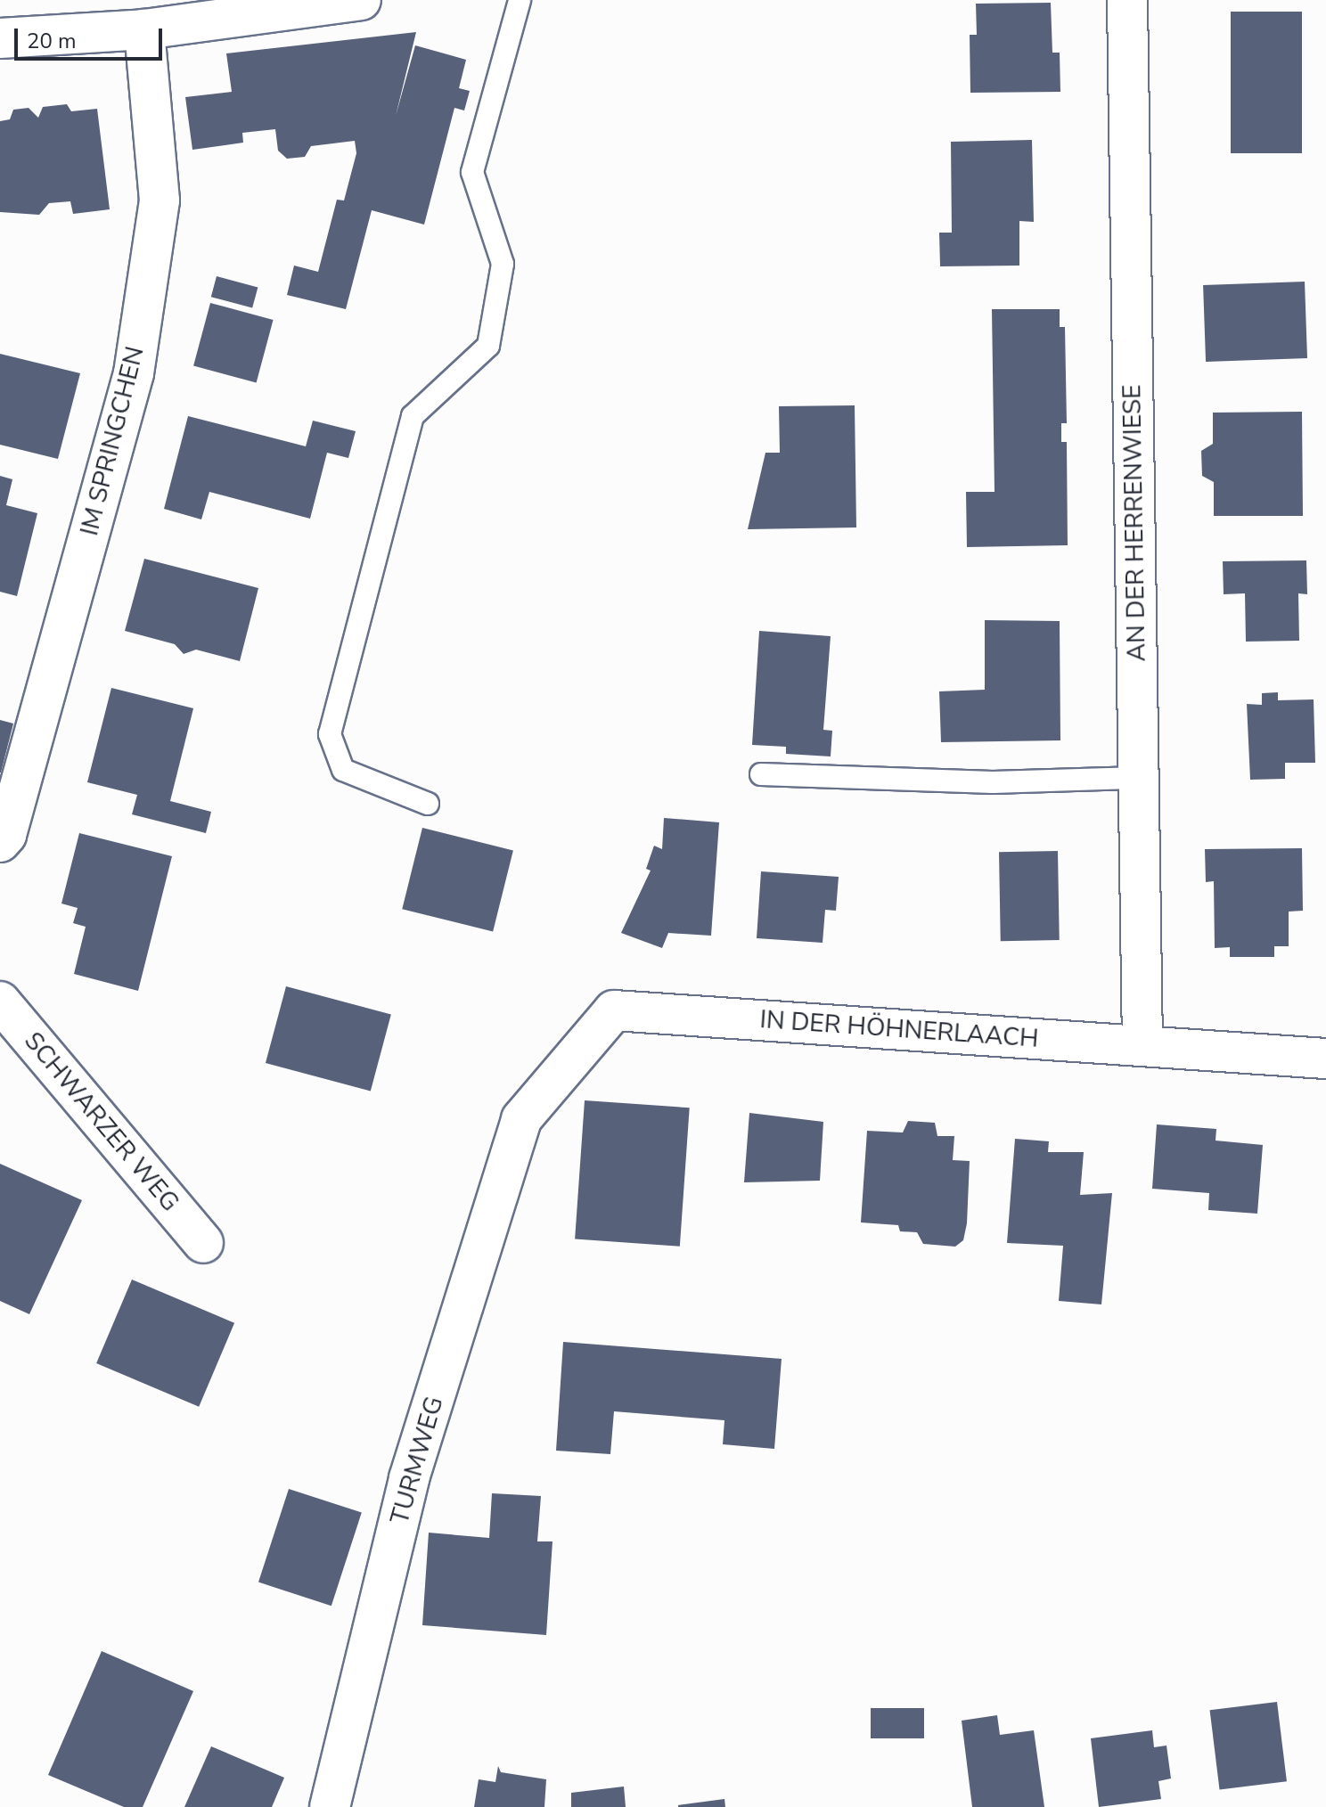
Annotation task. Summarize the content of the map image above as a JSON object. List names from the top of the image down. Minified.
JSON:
{"streets":{"street":["IM SPRINGCHEN","AN DER HERRENWIESE","IN DER HÖHNERLAACH","SCHWARZER WEG","TURMWEG"]},"crossings":[["AN DER HERRENWIESE","IN DER HÖHNERLAACH"],["IN DER HÖHNERLAACH","TURMWEG"]],"scale_bar":"20 m"}
